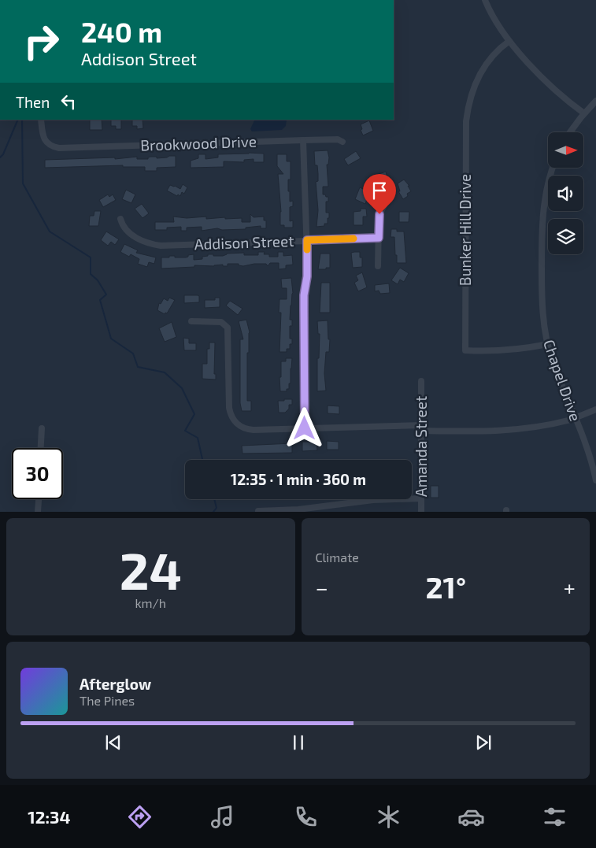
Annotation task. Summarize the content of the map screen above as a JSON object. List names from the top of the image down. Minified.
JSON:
{"streets":{"street":["Brookwood Drive","Bunker Hill Drive","Addison Street","Chapel Drive","Amanda Street"]},"crossings":[["Bunker Hill Drive","Chapel Drive"]],"north":"right","page":{"turn":["240 m","Addison Street"],"then":"Then","limit":"30","trip":"12:35 · 1 min · 360 m","tile":[["24","km/h"],"Climate"],"heat":["−","21°","+"],"song":["Afterglow","The Pines"],"tabs":"12:34"}}
